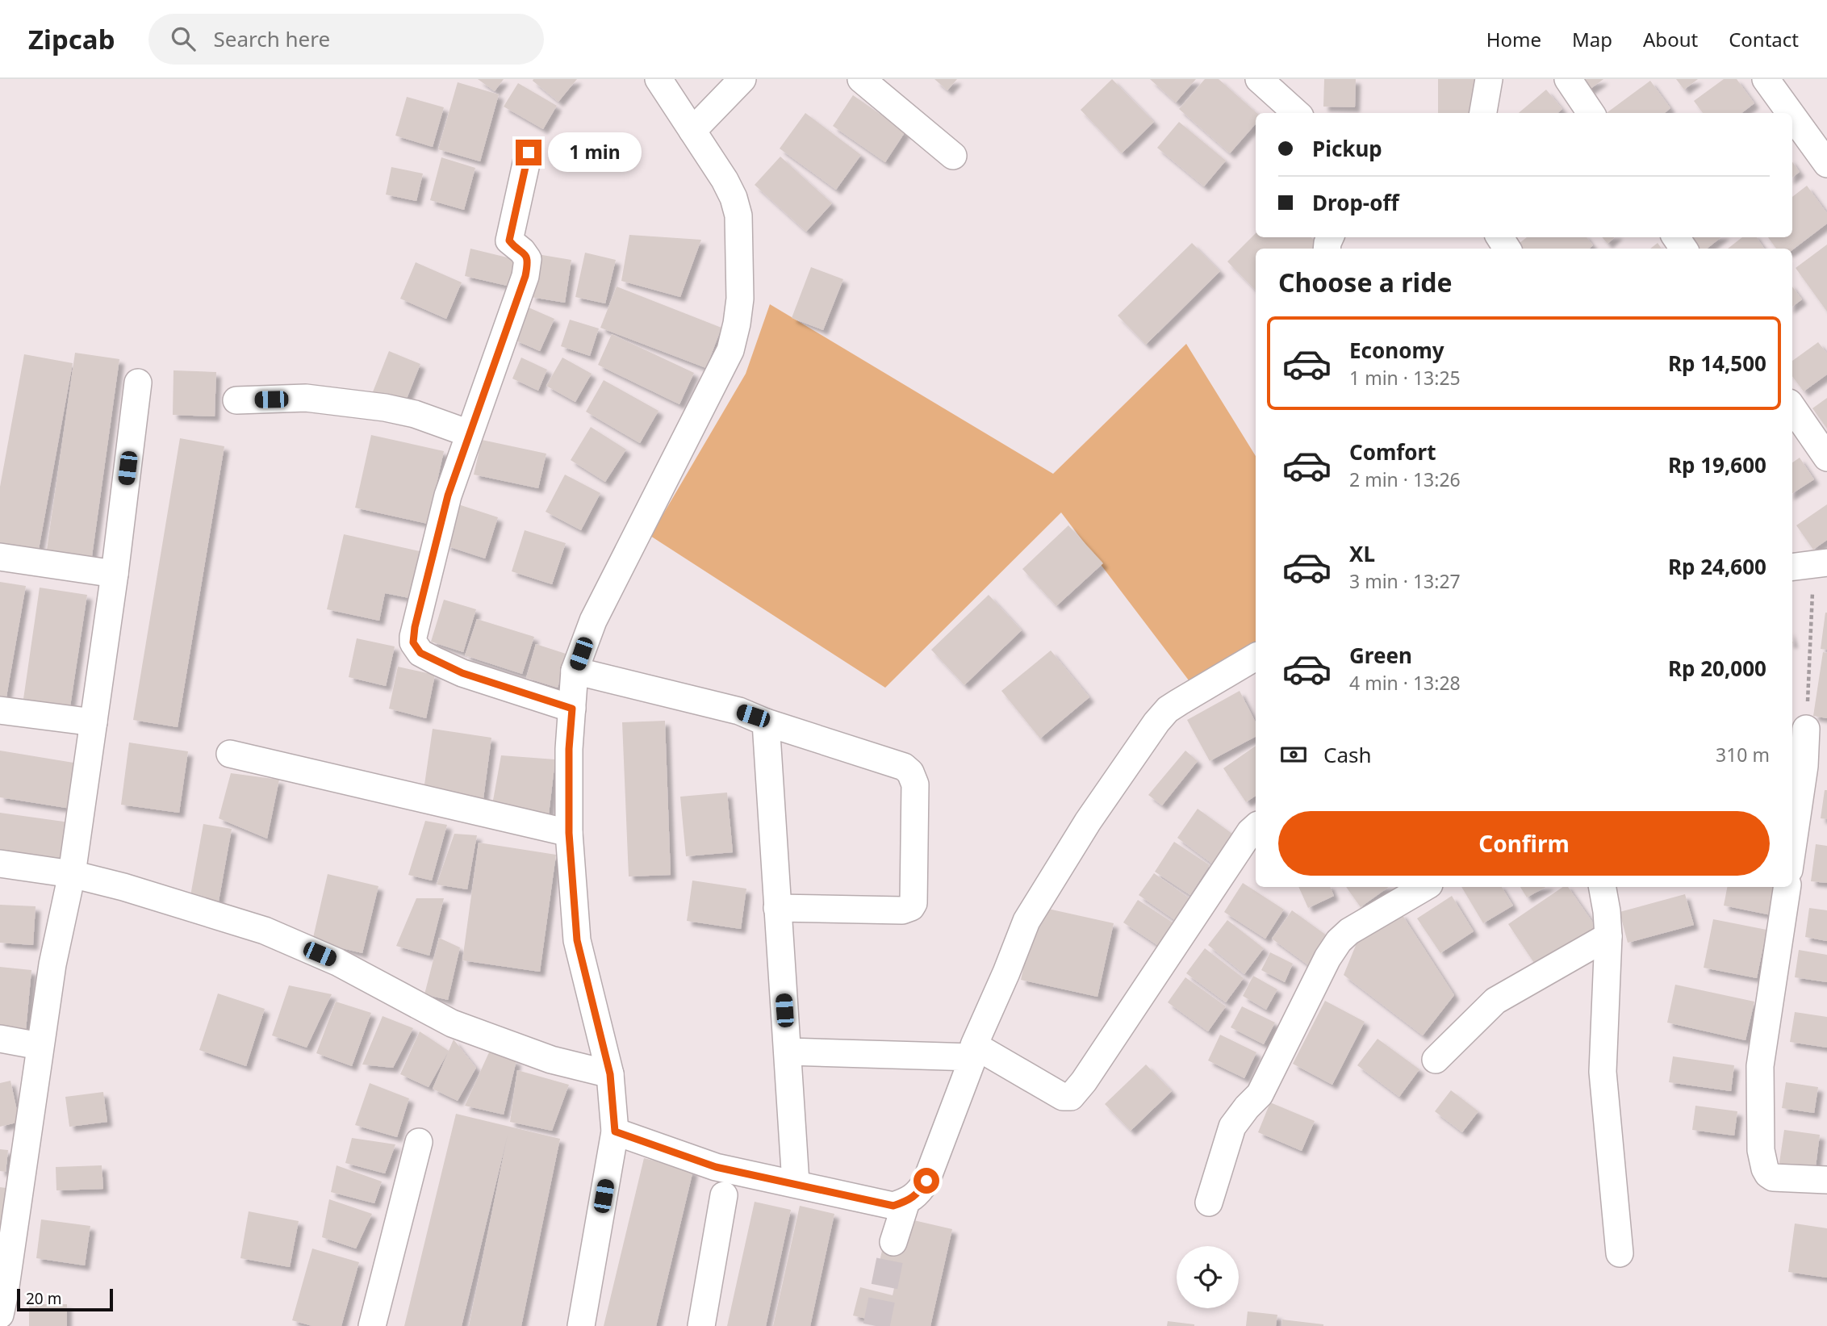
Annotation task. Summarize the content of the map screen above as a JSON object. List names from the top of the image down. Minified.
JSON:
{"scale_bar":"20 m","page":{"header":"Zipcab","search":"Search here","nav":["Home","Map","About","Contact"],"banner":["Pickup","Drop-off"],"bubble":"1 min","heading":"Choose a ride","list":[{"name":"Economy","note":"1 min · 13:25","value":"Rp 14,500"},{"name":"Comfort","note":"2 min · 13:26","value":"Rp 19,600"},{"name":"XL","note":"3 min · 13:27","value":"Rp 24,600"},{"name":"Green","note":"4 min · 13:28","value":"Rp 20,000"}],"pay":["Cash","310 m"],"buttons":"Confirm","scale":"20 m"}}
